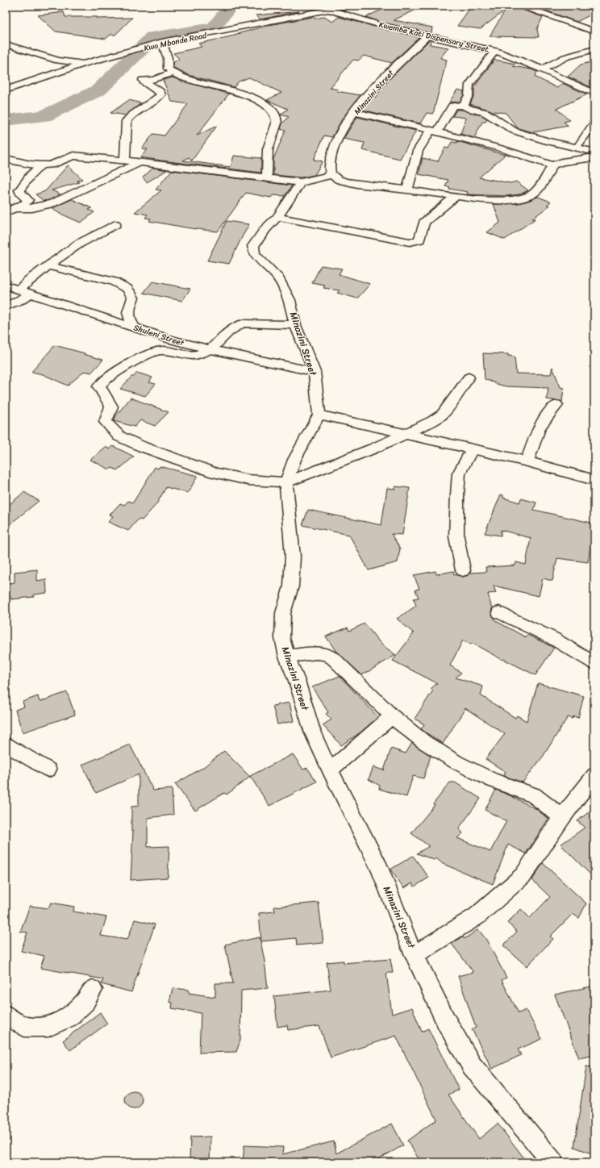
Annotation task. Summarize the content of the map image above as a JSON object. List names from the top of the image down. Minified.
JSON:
{"streets":{"street":["Kwembe Kati Dispensary Street","Kwa Mbonde Road","Minazini Street","Shuleni Street"]},"crossings":[["Kwembe Kati Dispensary Street","Kwa Mbonde Road"],["Kwembe Kati Dispensary Street","Minazini Street"],["Minazini Street","Shuleni Street"]]}
